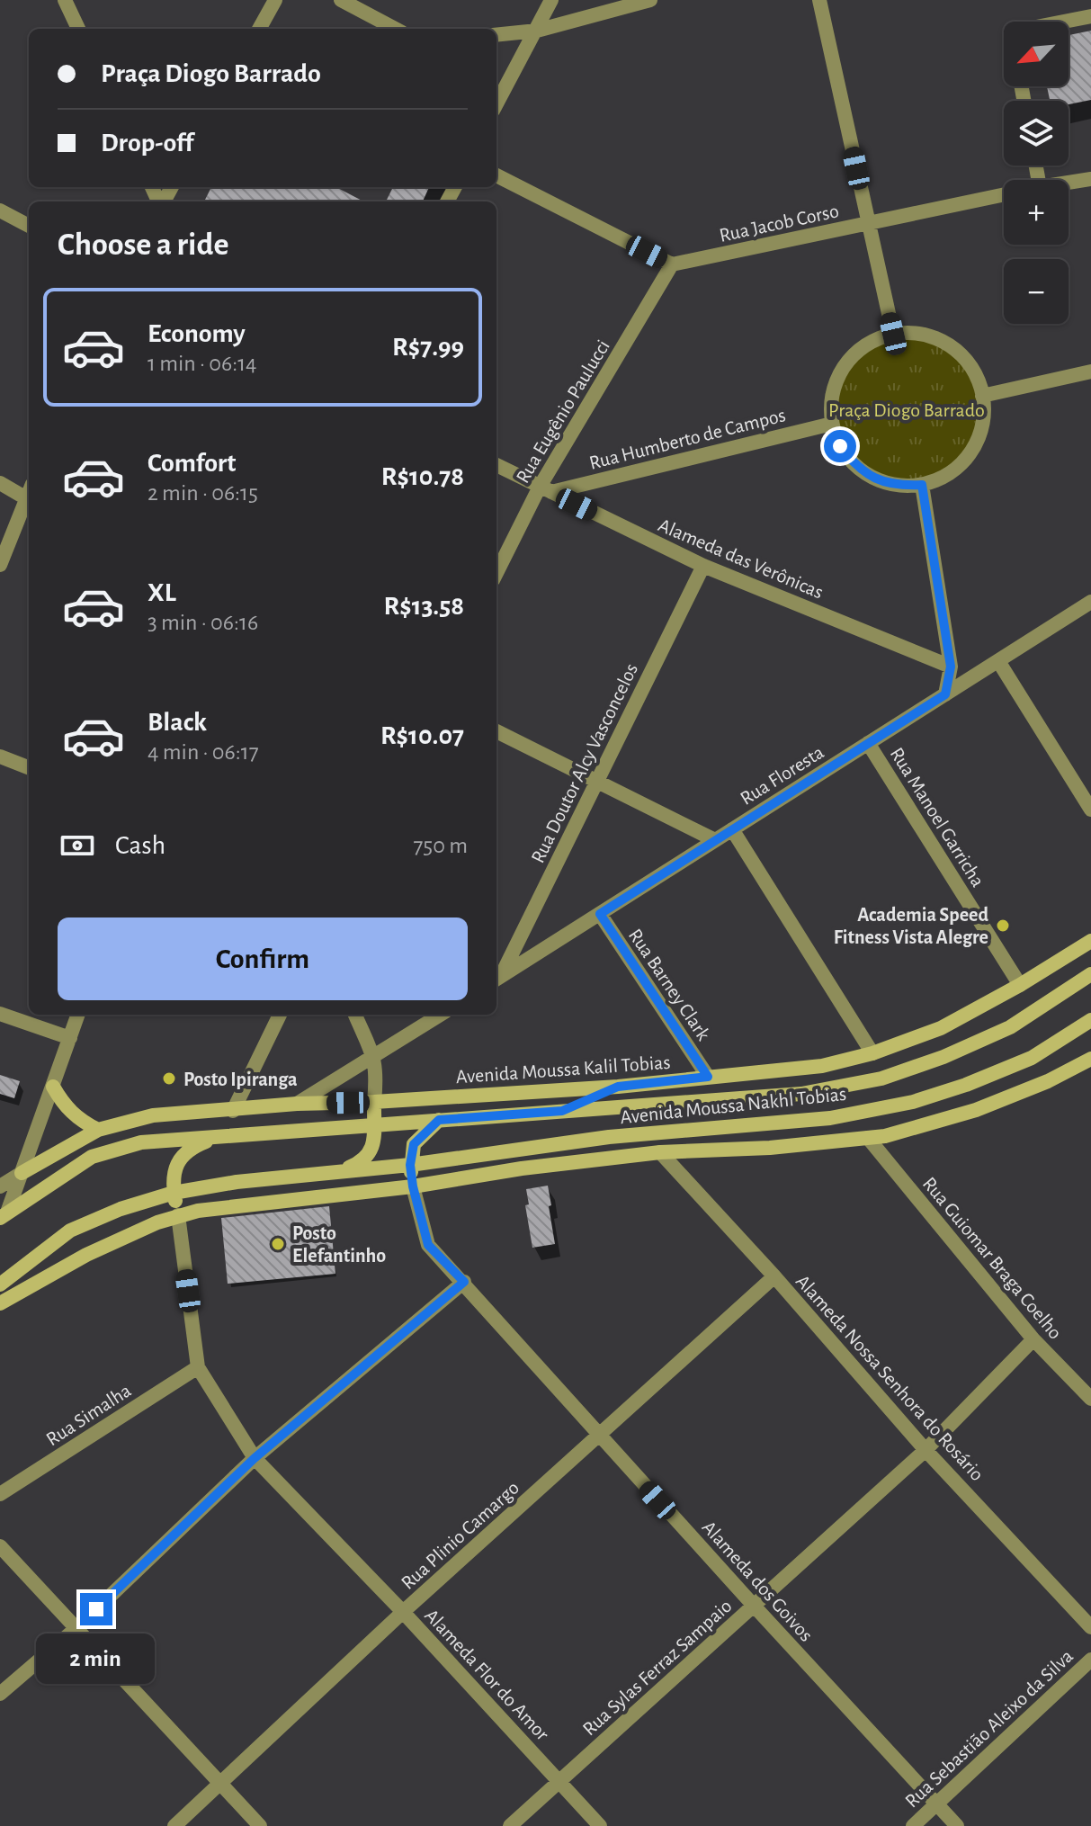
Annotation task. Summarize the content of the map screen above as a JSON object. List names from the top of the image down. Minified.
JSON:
{"streets":{"main road":["Avenida Moussa Kalil Tobias","Avenida Moussa Nakhl Tobias"],"street":["Rua Jacob Corso","Rua Eugênio Paulucci","Rua Humberto de Campos","Alameda das Verônicas","Rua Doutor Alcy Vasconcelos","Rua Floresta","Rua Manoel Garricha","Rua Barney Clark","Rua Guiomar Braga Coelho","Alameda Nossa Senhora do Rosário","Rua Simalha","Rua Plinio Camargo","Alameda dos Goivos","Rua Sylas Ferraz Sampaio","Alameda Flor do Amor","Rua Sebastião Aleixo da Silva"]},"crossings":[["Rua Jacob Corso","Rua Eugênio Paulucci"],["Rua Eugênio Paulucci","Rua Humberto de Campos"],["Rua Eugênio Paulucci","Alameda das Verônicas"],["Rua Humberto de Campos","Alameda das Verônicas"],["Alameda das Verônicas","Rua Doutor Alcy Vasconcelos"],["Rua Doutor Alcy Vasconcelos","Rua Floresta"],["Rua Floresta","Rua Manoel Garricha"],["Rua Floresta","Rua Barney Clark"],["Rua Manoel Garricha","Avenida Moussa Kalil Tobias"],["Rua Barney Clark","Avenida Moussa Kalil Tobias"],["Rua Guiomar Braga Coelho","Rua Sylas Ferraz Sampaio"],["Alameda Nossa Senhora do Rosário","Rua Plinio Camargo"],["Alameda Nossa Senhora do Rosário","Rua Sylas Ferraz Sampaio"],["Rua Simalha","Alameda Flor do Amor"],["Rua Plinio Camargo","Alameda dos Goivos"],["Rua Plinio Camargo","Alameda Flor do Amor"],["Alameda dos Goivos","Rua Sylas Ferraz Sampaio"],["Alameda dos Goivos","Rua Sebastião Aleixo da Silva"],["Rua Sylas Ferraz Sampaio","Alameda Flor do Amor"]],"parks":["Praça Diogo Barrado"],"places":["Academia Speed Fitness Vista Alegre","Posto Ipiranga","Posto Elefantinho"],"north":"bottom left","page":{"map_buttons":["+","−"],"banner":["Praça Diogo Barrado","Drop-off"],"heading":"Choose a ride","list":[{"name":"Economy","note":"1 min · 06:14","value":"R$7.99"},{"name":"Comfort","note":"2 min · 06:15","value":"R$10.78"},{"name":"XL","note":"3 min · 06:16","value":"R$13.58"},{"name":"Black","note":"4 min · 06:17","value":"R$10.07"}],"pay":["Cash","750 m"],"buttons":"Confirm","bubble":"2 min"}}
